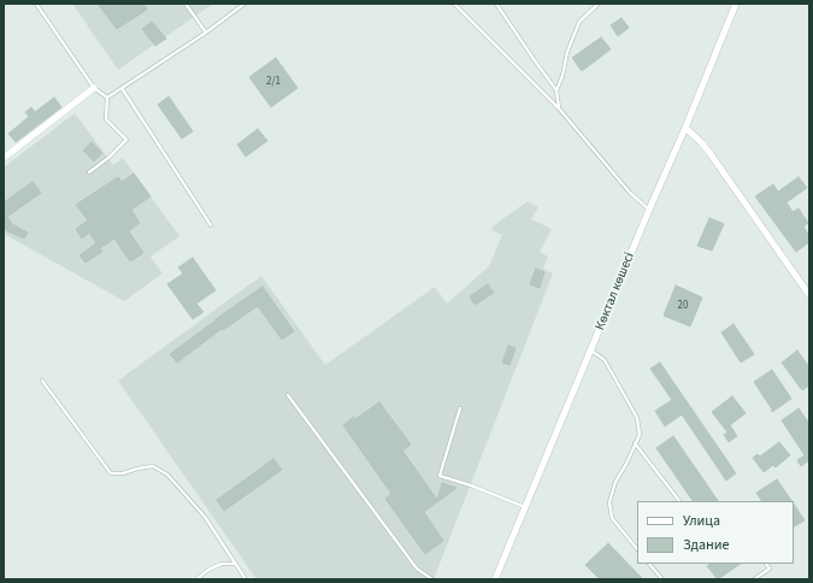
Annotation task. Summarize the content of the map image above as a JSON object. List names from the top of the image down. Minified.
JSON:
{"streets":{"street":["Көктал көшесі"]},"house_numbers":["2/1","20"],"legend":["Улица","Здание"]}
